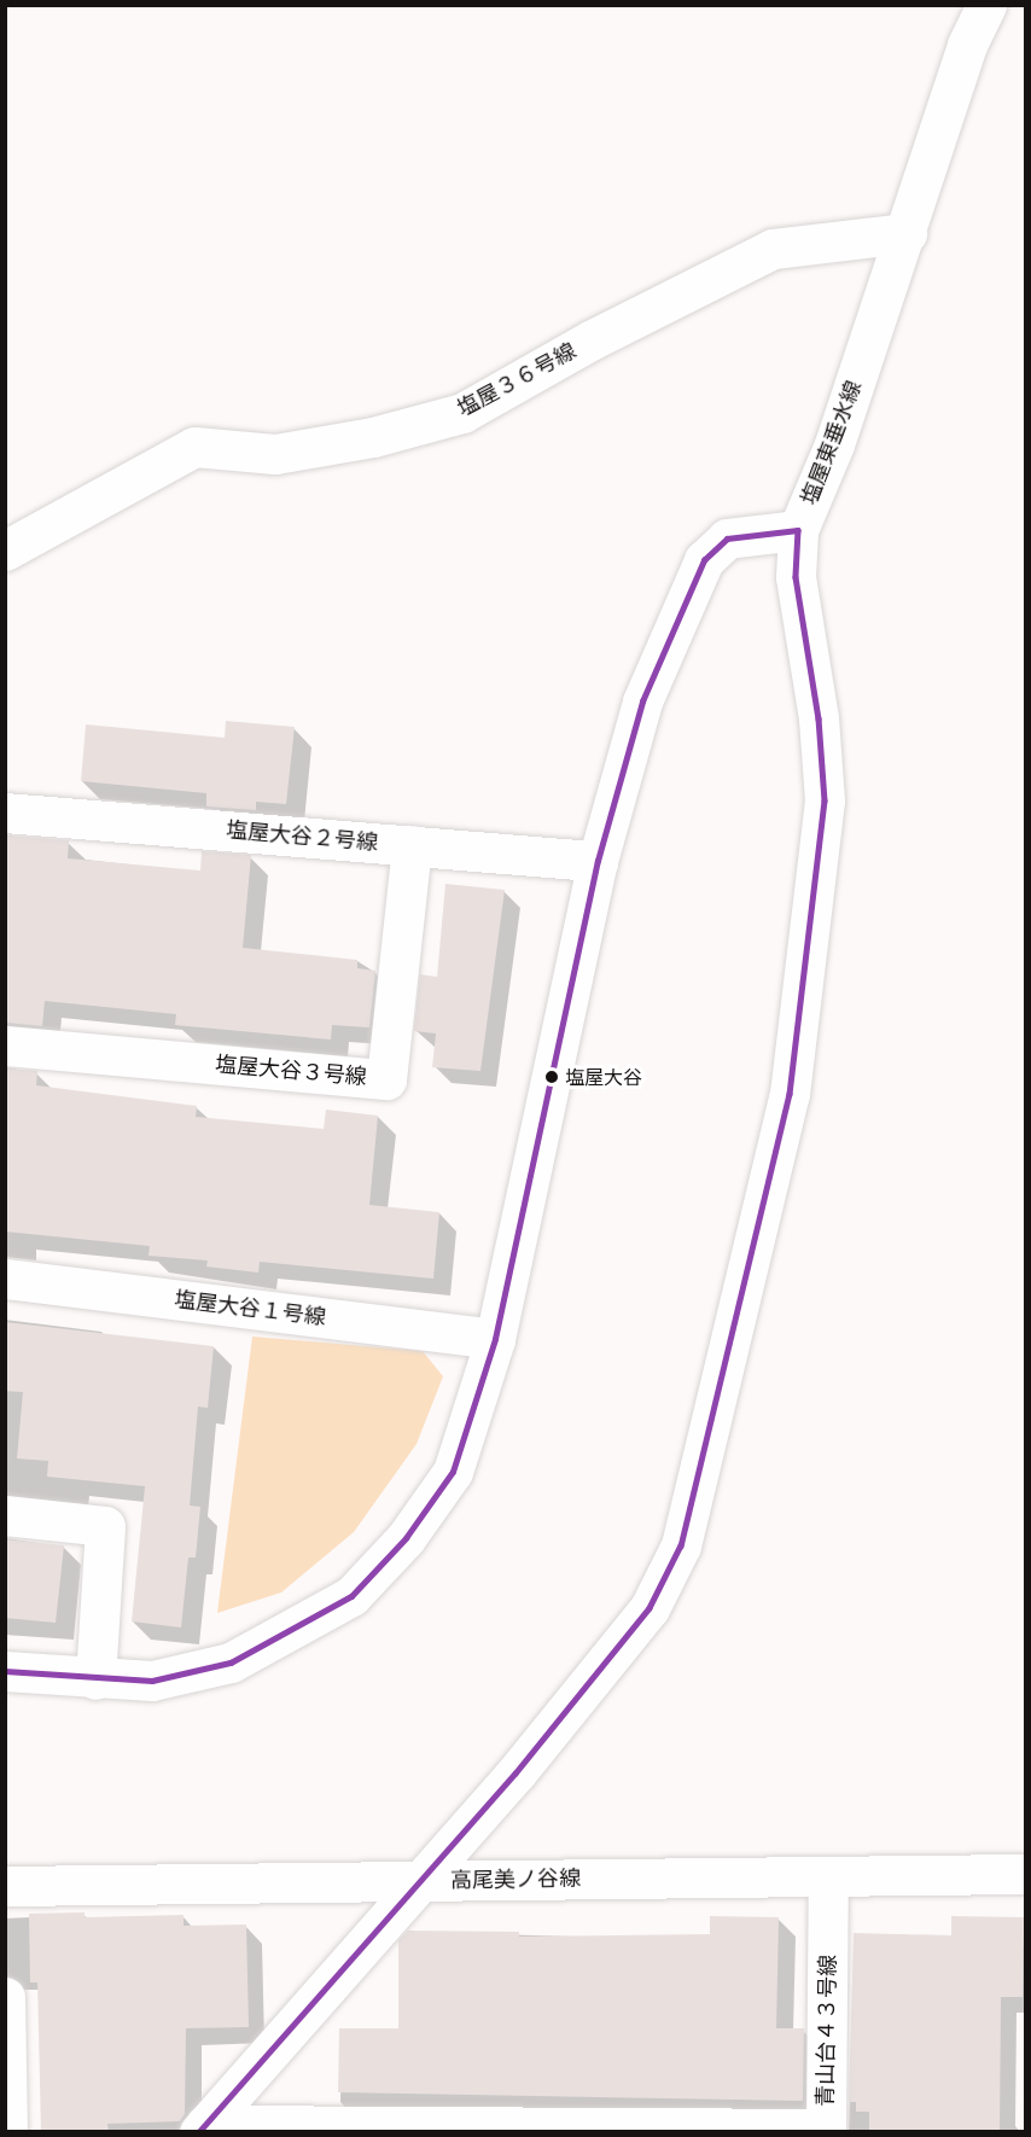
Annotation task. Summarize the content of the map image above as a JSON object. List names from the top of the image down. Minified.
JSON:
{"streets":{"street":["塩屋３６号線","塩屋東垂水線","塩屋大谷２号線","塩屋大谷３号線","塩屋大谷１号線","高尾美ノ谷線","青山台４３号線"]},"crossings":[["塩屋３６号線","塩屋東垂水線"],["塩屋東垂水線","高尾美ノ谷線"],["塩屋東垂水線","青山台４３号線"],["塩屋大谷２号線","塩屋大谷３号線"],["高尾美ノ谷線","青山台４３号線"]],"places":["塩屋大谷"]}
